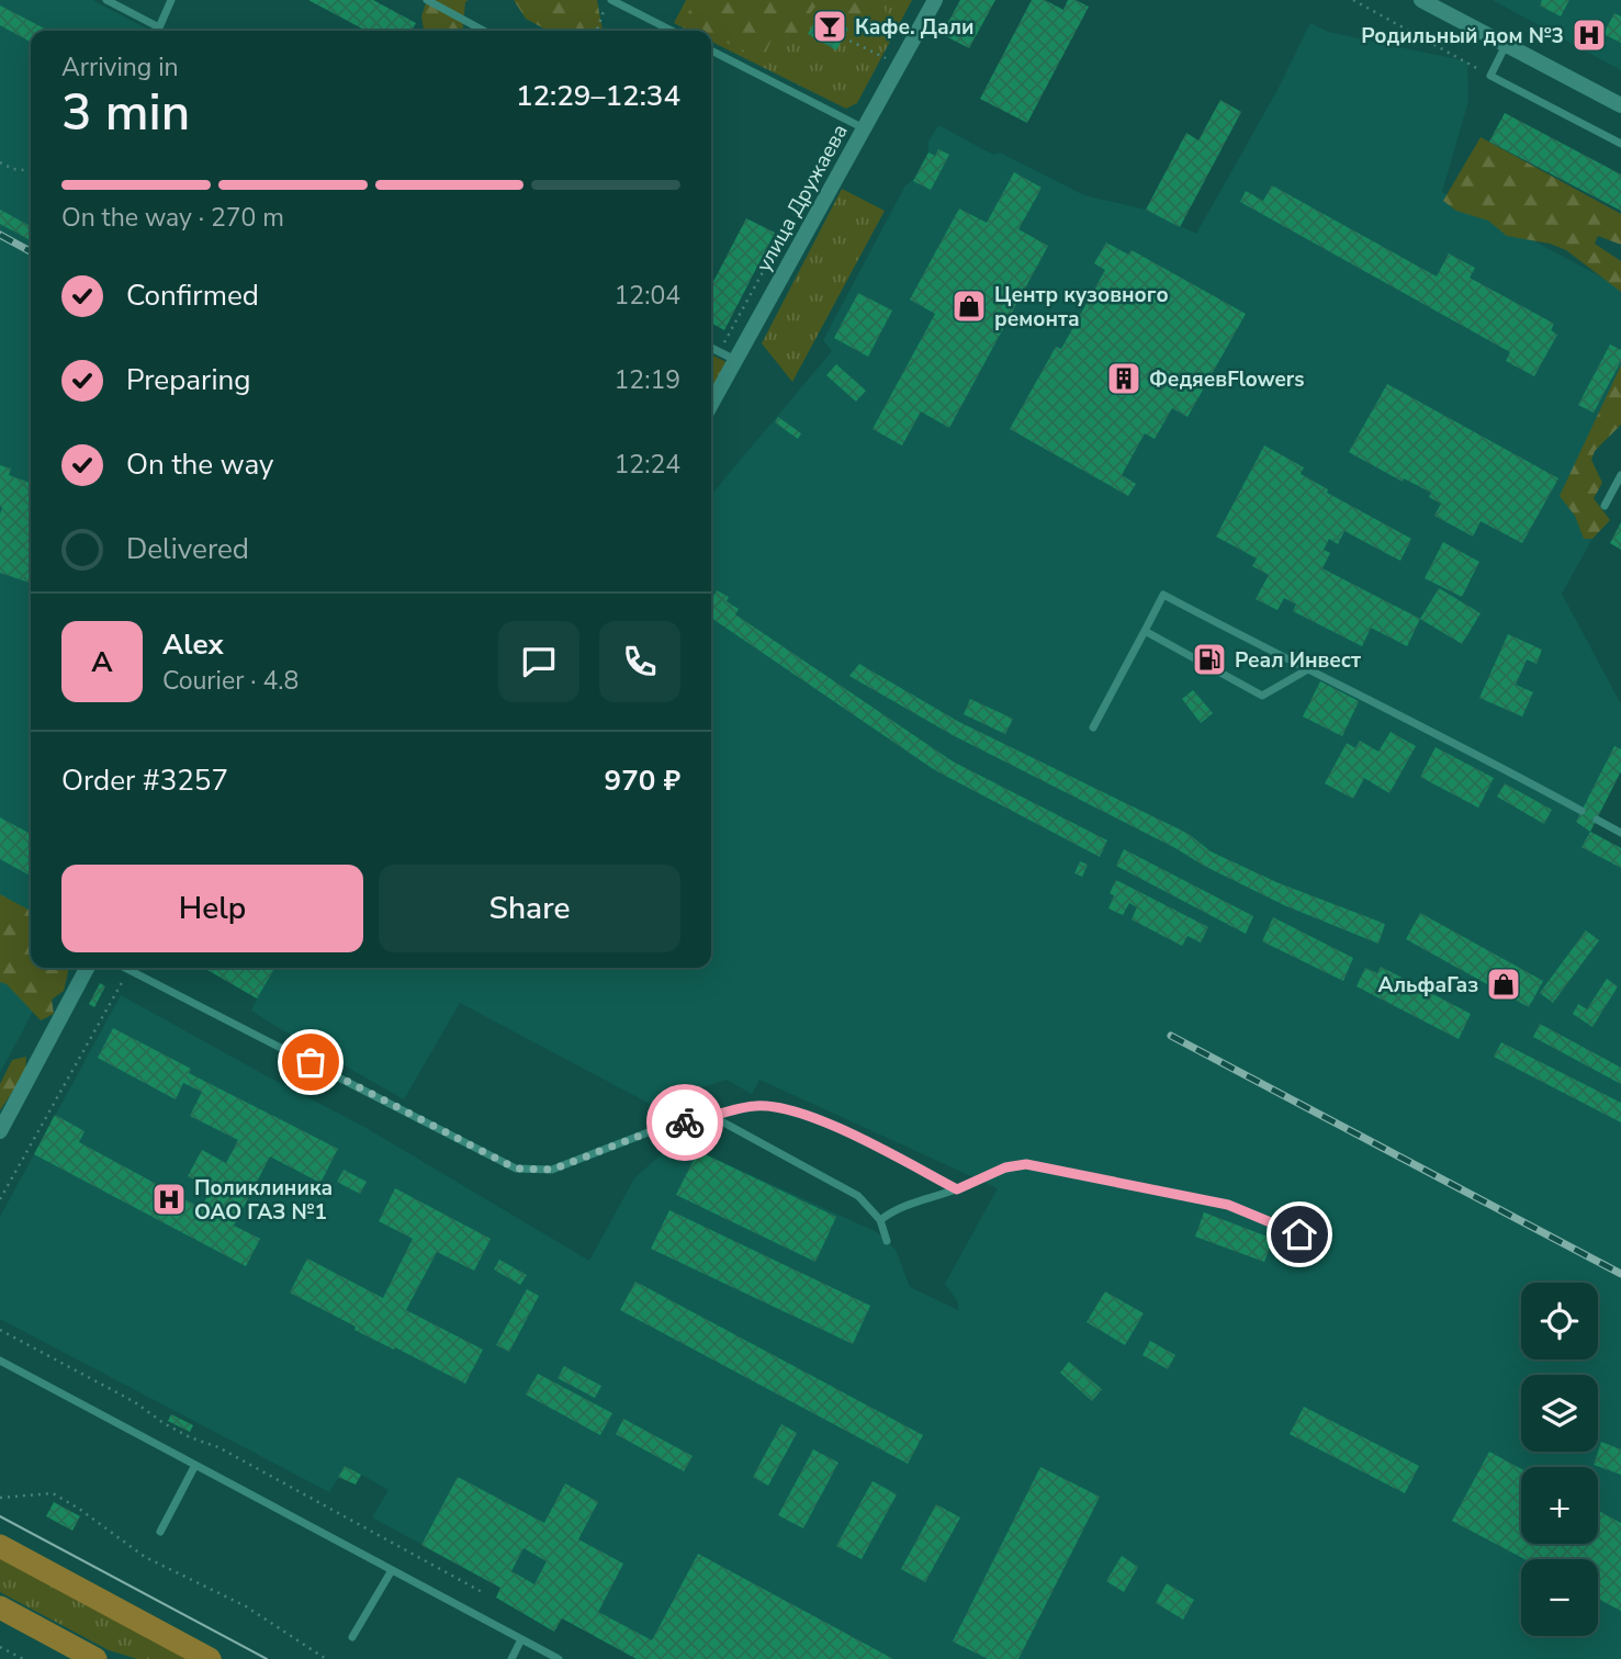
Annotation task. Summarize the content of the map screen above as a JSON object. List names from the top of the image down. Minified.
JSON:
{"streets":{"street":["улица Дружаева"]},"places":{"bar":["Кафе. Дали"],"hospital":["Родильный дом №3","Поликлиника ОАО ГАЗ №1"],"shop":["Центр кузовного ремонта","АльфаГаз"],"building":["ФедяевFlowers"],"fuel station":["Реал Инвест"]},"page":{"heading":["3 min","Arriving in","12:29–12:34"],"panel":["Alex","Courier · 4.8","Order #3257","970 ₽"],"bar":"On the way · 270 m","list":[["Confirmed","12:04"],["Preparing","12:19"],["On the way","12:24"],"Delivered"],"round":"A","buttons":["Help","Share"],"map_buttons":["+","−"]}}
